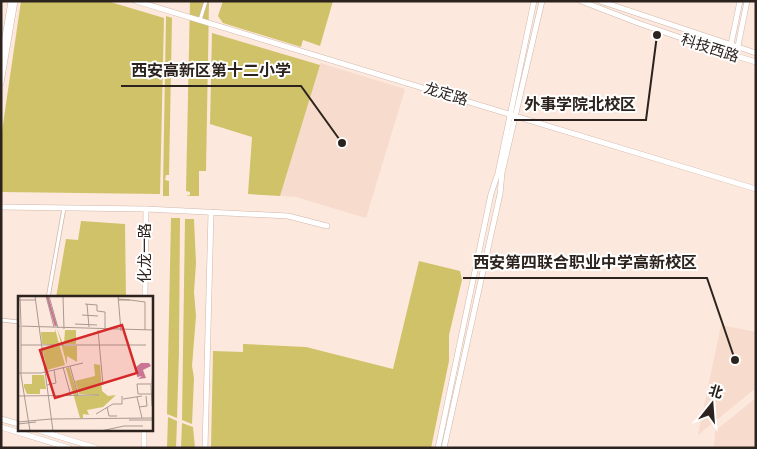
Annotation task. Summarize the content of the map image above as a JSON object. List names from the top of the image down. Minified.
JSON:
{"streets":{"street":["科技西路","龙定路","化龙一路"]},"places":["外事学院北校区","西安高新区第十二小学","西安第四联合职业中学高新校区"],"north":"top"}
